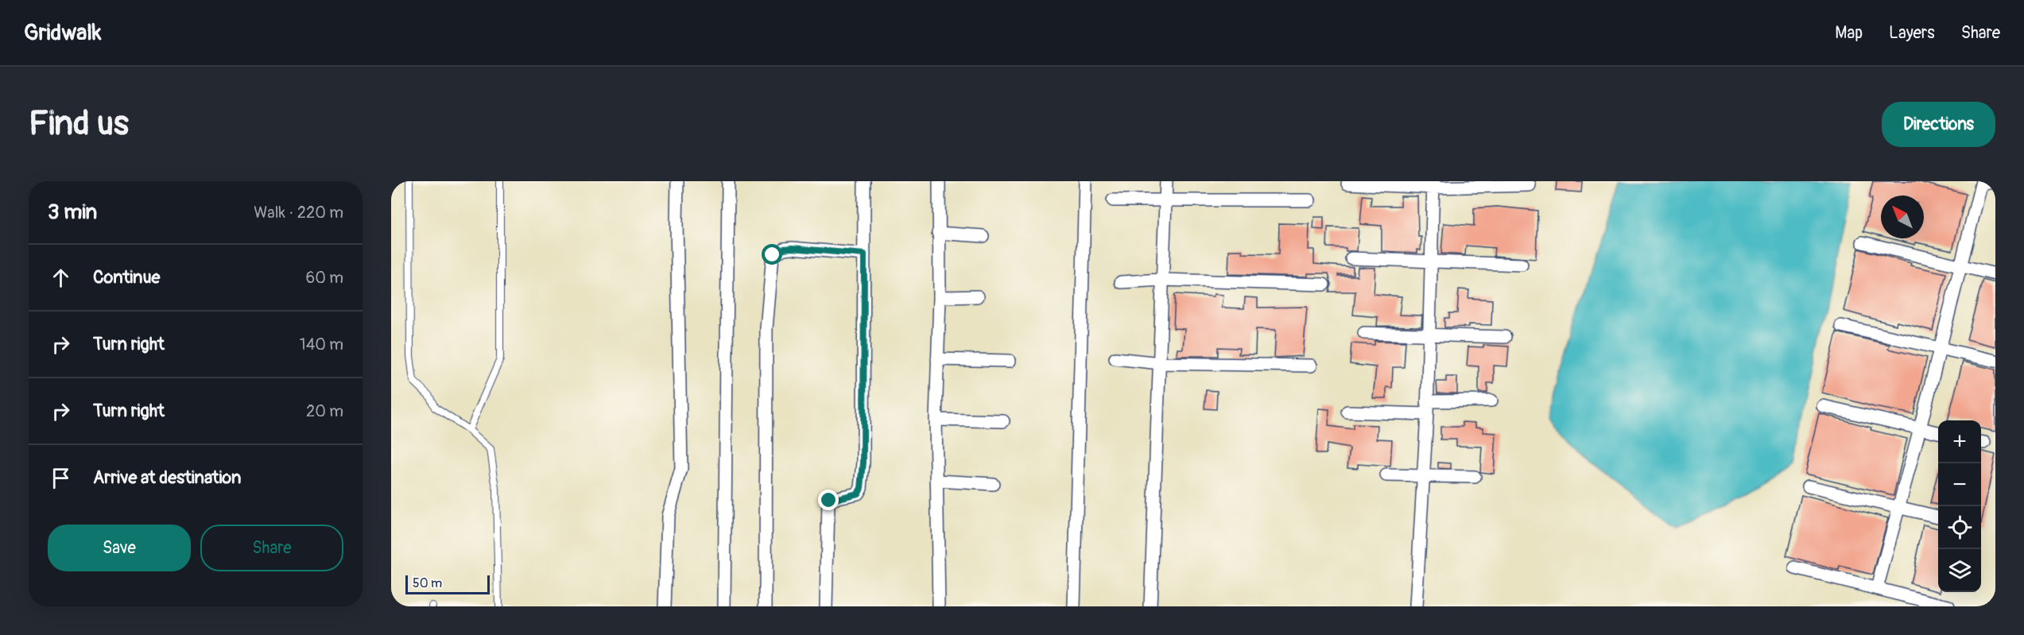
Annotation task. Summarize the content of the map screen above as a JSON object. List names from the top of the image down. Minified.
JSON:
{"scale_bar":"50 m","north":"top left","page":{"header":"Gridwalk","nav":["Map","Layers","Share"],"buttons":["Directions",["Save","Share"]],"title":"Find us","heading":["3 min","Walk · 220 m"],"list":[["Continue","60 m"],["Turn right","140 m"],["Turn right","20 m"],"Arrive at destination"],"map_buttons":["+","−"],"scale":"50 m"}}
